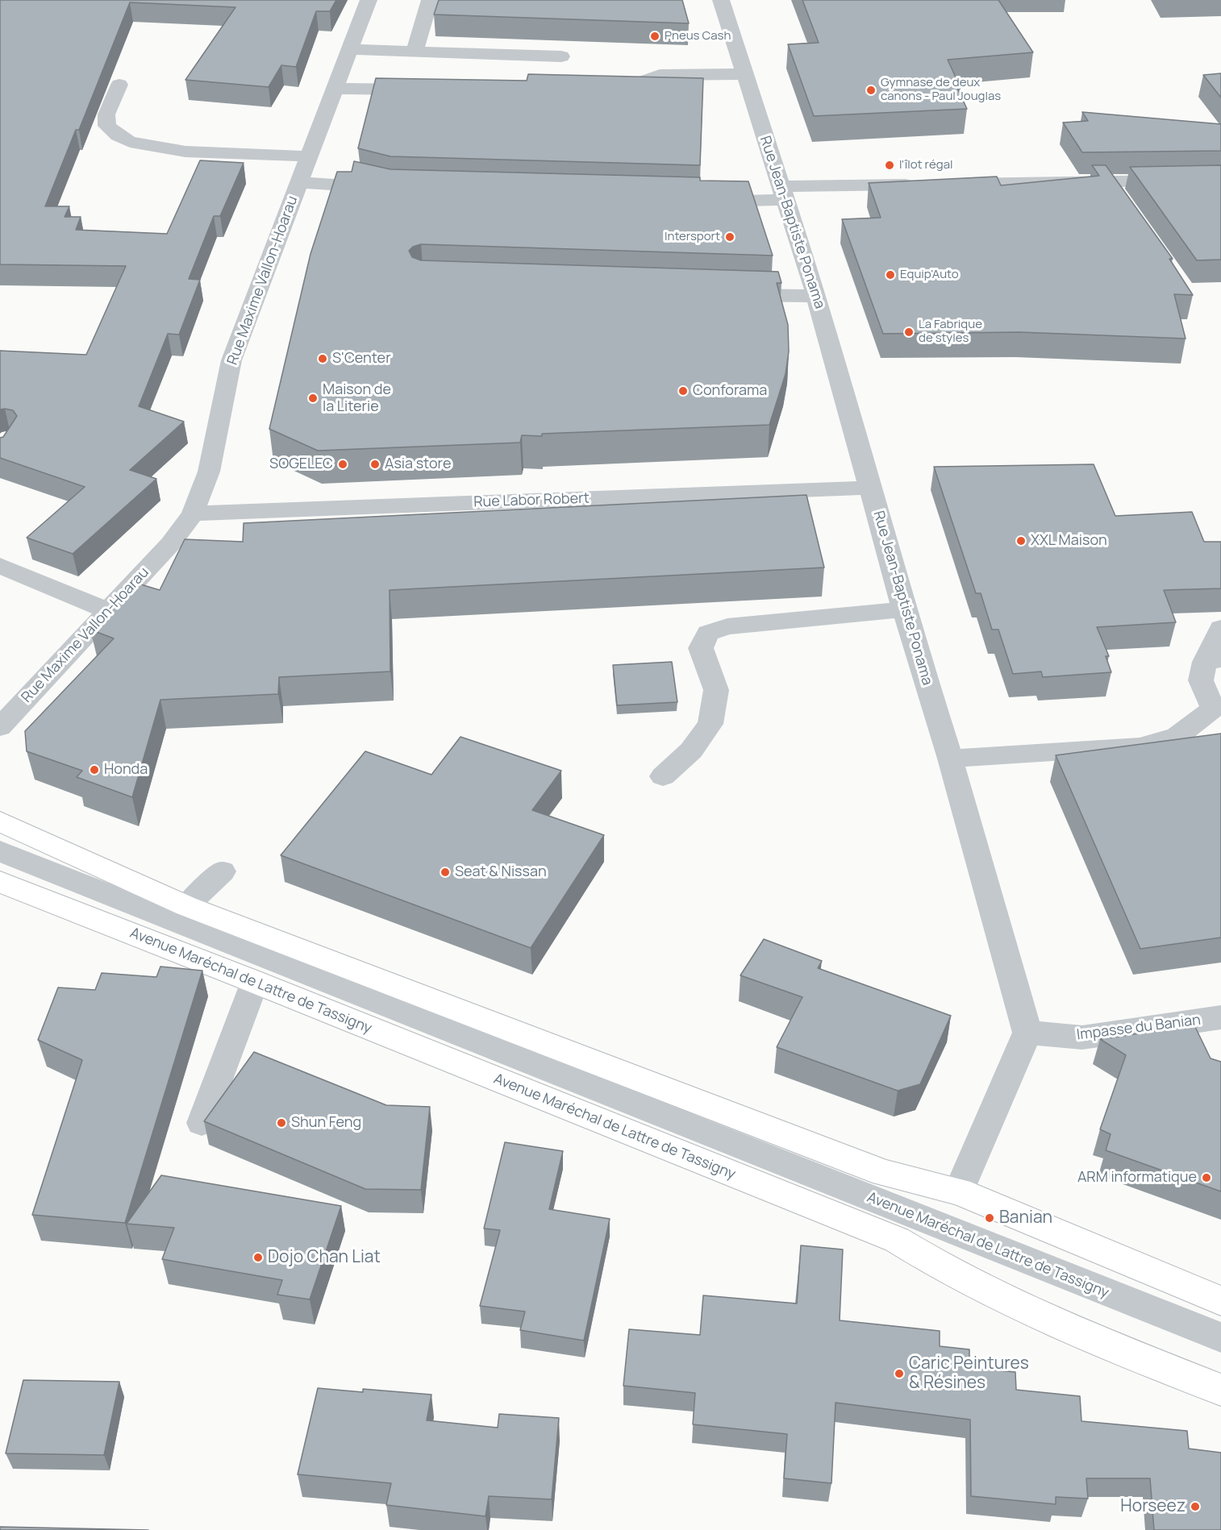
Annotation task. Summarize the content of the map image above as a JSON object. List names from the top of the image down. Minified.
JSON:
{"streets":{"main road":["Avenue Maréchal de Lattre de Tassigny"],"street":["Rue Jean-Baptiste Ponama","Rue Maxime Vallon-Hoarau","Rue Labor Robert","Impasse du Banian"]},"crossings":[["Rue Jean-Baptiste Ponama","Rue Labor Robert"],["Rue Jean-Baptiste Ponama","Impasse du Banian"],["Rue Maxime Vallon-Hoarau","Rue Labor Robert"]],"places":["Pneus Cash","Gymnase de deux canons - Paul Jouglas","l'îlot régal","Intersport","Equip'Auto","La Fabrique de styles","S'Center","Conforama","Maison de la Literie","SOGELEC","Asia store","XXL Maison","Honda","Seat & Nissan","Shun Feng","ARM informatique","Banian","Dojo Chan Liat","Caric Peintures & Résines","Horseez"]}
